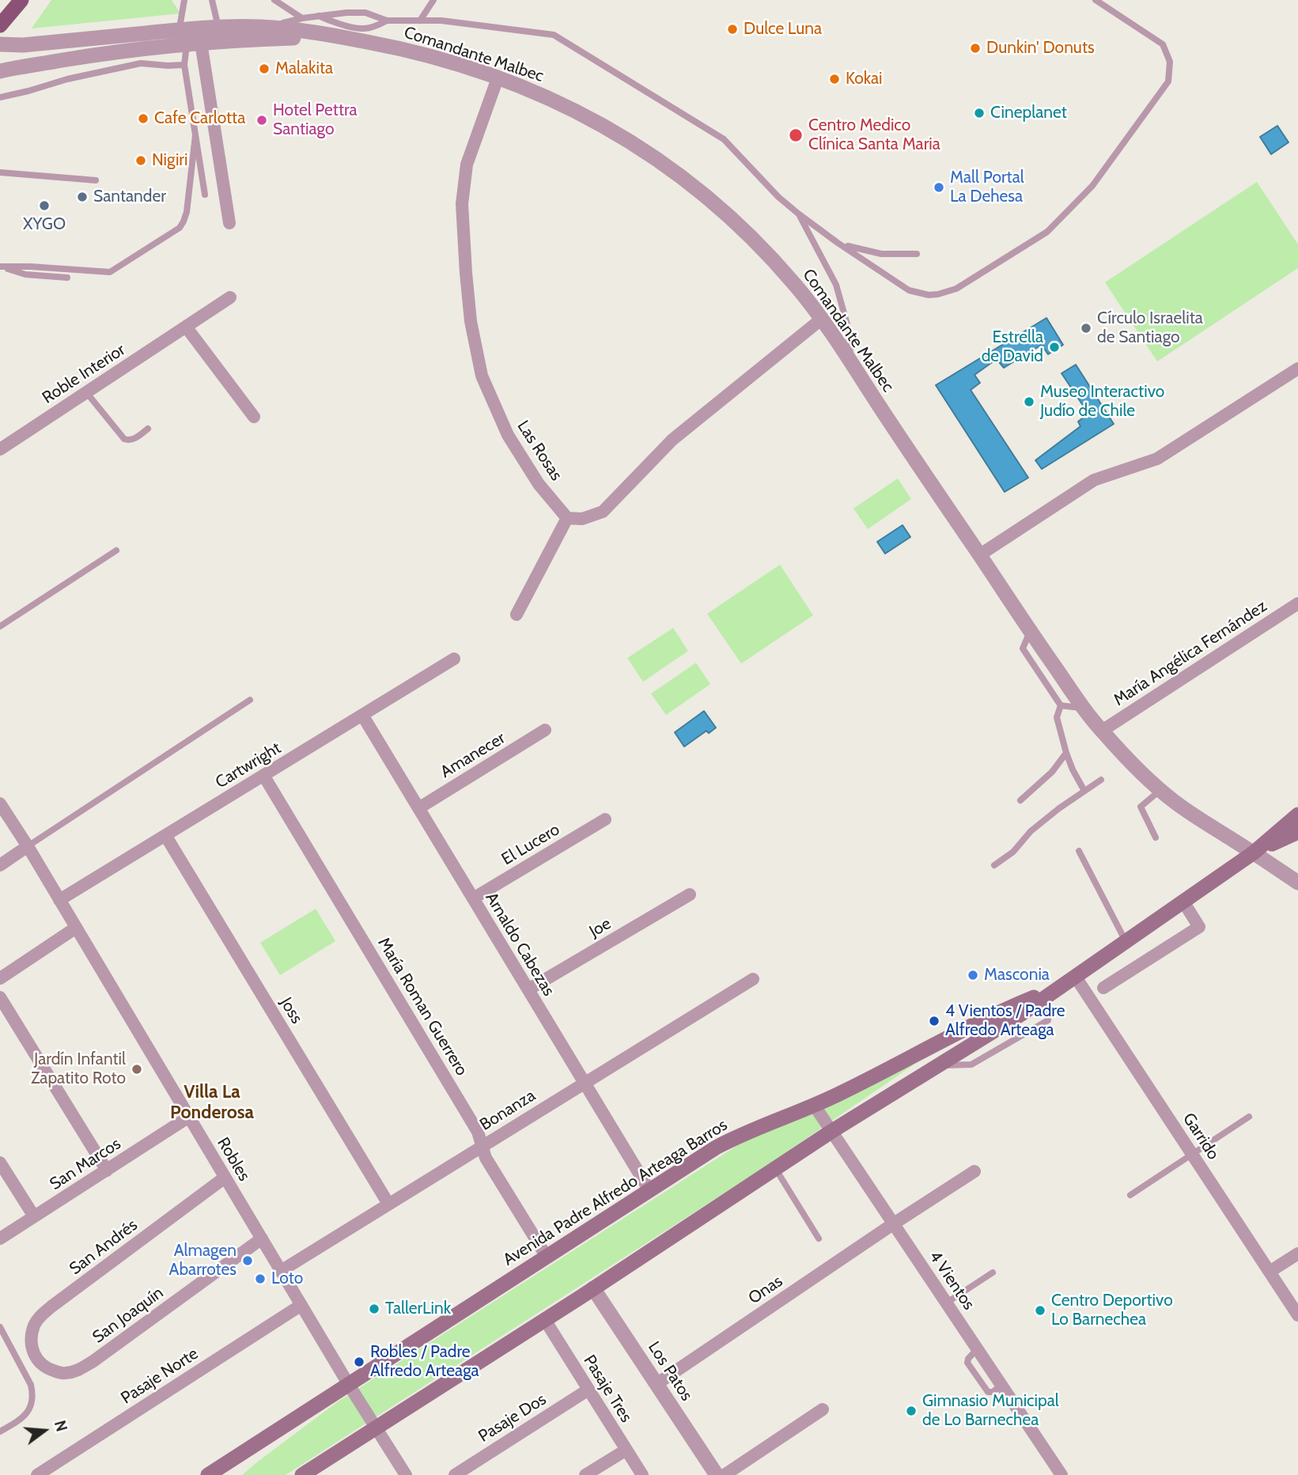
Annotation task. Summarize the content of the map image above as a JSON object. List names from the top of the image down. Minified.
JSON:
{"streets":{"main road":["Avenida Padre Alfredo Arteaga Barros"],"street":["Comandante Malbec","Roble Interior","Las Rosas","María Angélica Fernández","Amanecer","Cartwright","El Lucero","Joe","Arnaldo Cabezas","María Roman Guerrero","Joss","Bonanza","Garrido","Robles","San Marcos","San Andrés","4 Vientos","Onas","San Joaquín","Los Patos","Pasaje Norte","Pasaje Tres","Pasaje Dos"]},"crossings":[["Comandante Malbec","Las Rosas"],["Comandante Malbec","María Angélica Fernández"],["Comandante Malbec","Avenida Padre Alfredo Arteaga Barros"],["Amanecer","Arnaldo Cabezas"],["Cartwright","Arnaldo Cabezas"],["Cartwright","María Roman Guerrero"],["Cartwright","Joss"],["Cartwright","Robles"],["El Lucero","Arnaldo Cabezas"],["Joe","Arnaldo Cabezas"],["Arnaldo Cabezas","Bonanza"],["Arnaldo Cabezas","Avenida Padre Alfredo Arteaga Barros"],["María Roman Guerrero","Bonanza"],["María Roman Guerrero","Avenida Padre Alfredo Arteaga Barros"],["Joss","Bonanza"],["Bonanza","Robles"],["Garrido","Avenida Padre Alfredo Arteaga Barros"],["Robles","San Marcos"],["Robles","Avenida Padre Alfredo Arteaga Barros"],["Robles","San Andrés"],["Robles","San Joaquín"],["Robles","Pasaje Norte"],["Avenida Padre Alfredo Arteaga Barros","4 Vientos"],["Avenida Padre Alfredo Arteaga Barros","Los Patos"],["Avenida Padre Alfredo Arteaga Barros","Pasaje Tres"],["San Andrés","San Joaquín"],["4 Vientos","Onas"],["Onas","Los Patos"],["Pasaje Tres","Pasaje Dos"]],"districts":["Villa La Ponderosa"],"places":["Dulce Luna","Dunkin' Donuts","Malakita","Kokai","Cineplanet","Cafe Carlotta","Hotel Pettra Santiago","Centro Medico Clínica Santa Maria","Nigiri","Mall Portal La Dehesa","Santander","XYGO","Círculo Israelita de Santiago","Estrella de David","Museo Interactivo Judío de Chile","Masconia","4 Vientos / Padre Alfredo Arteaga","Jardín Infantil Zapatito Roto","Almagen Abarrotes","Loto","TallerLink","Centro Deportivo Lo Barnechea","Robles / Padre Alfredo Arteaga","Gimnasio Municipal de Lo Barnechea"],"north":"right"}
